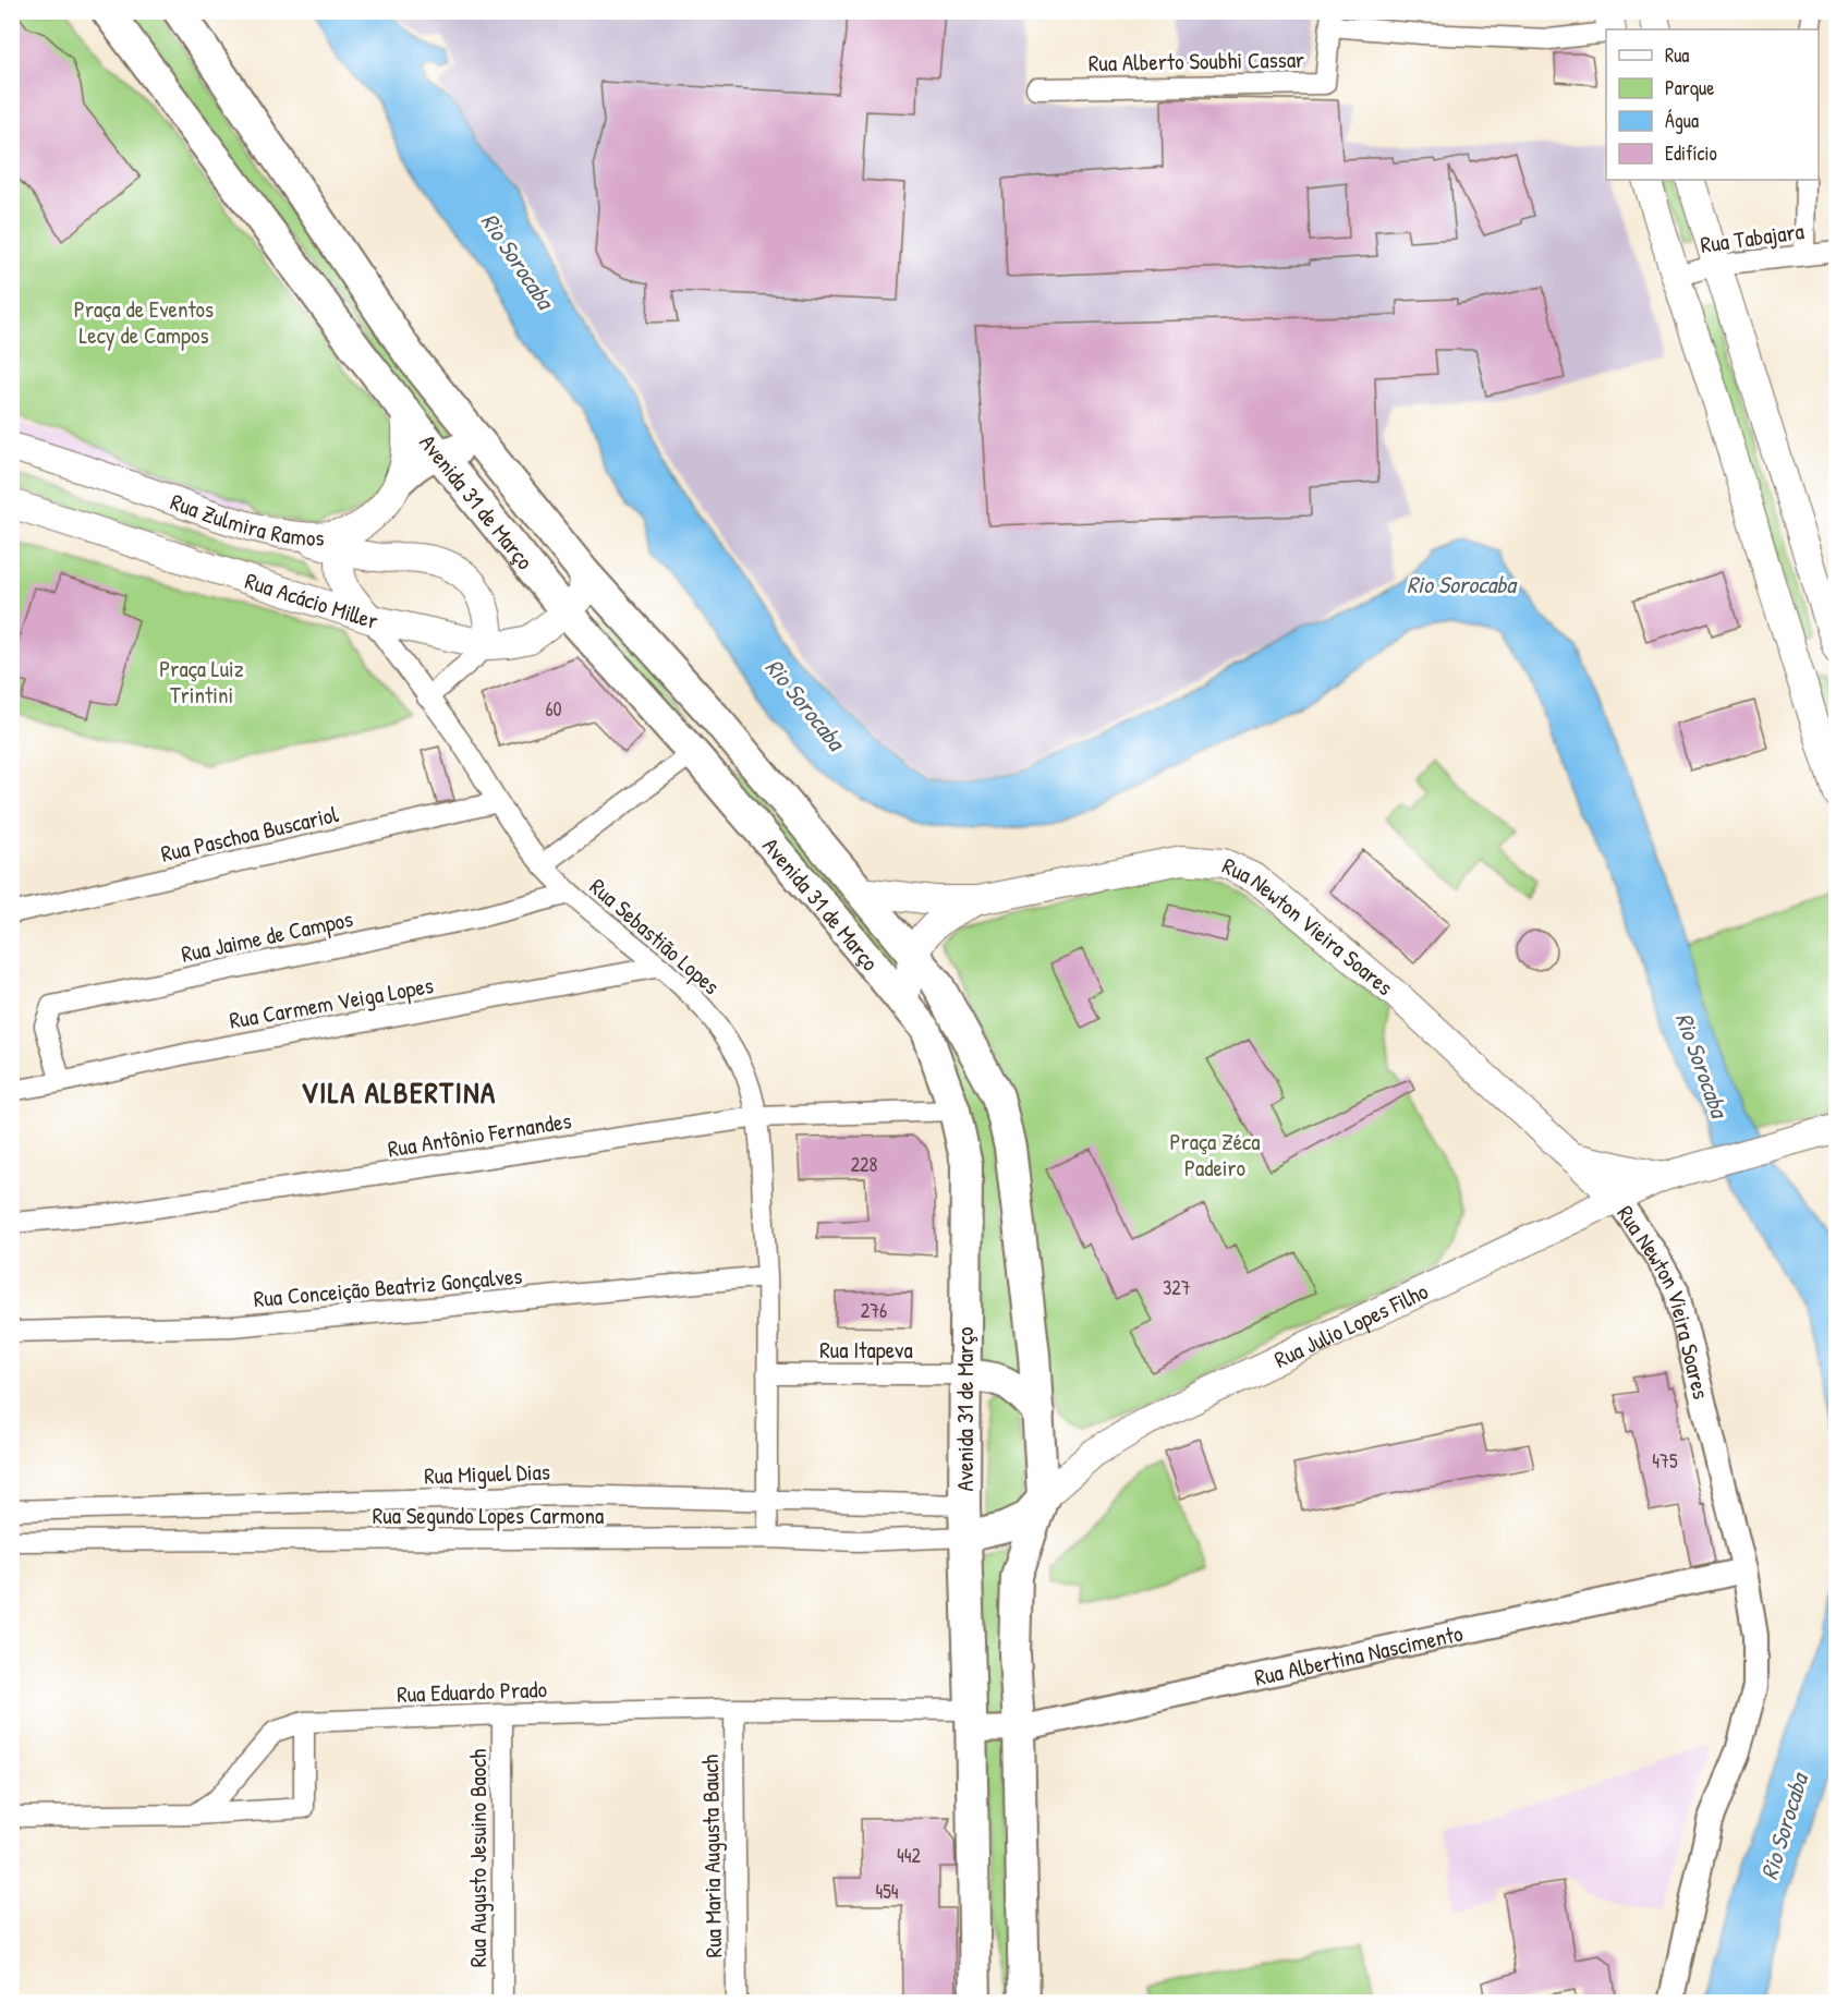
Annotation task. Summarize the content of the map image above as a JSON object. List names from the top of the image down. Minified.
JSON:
{"streets":{"highway":["Avenida 31 de Março"],"main road":["Rua Zulmira Ramos","Rua Acácio Miller","Rua Newton Vieira Soares","Rua Julio Lopes Filho"],"street":["Rua Alberto Soubhi Cassar","Rua Tabajara","Rua Paschoa Buscariol","Rua Jaime de Campos","Rua Sebastião Lopes","Rua Carmem Veiga Lopes","Rua Antônio Fernandes","Rua Conceição Beatriz Gonçalves","Rua Itapeva","Rua Miguel Dias","Rua Segundo Lopes Carmona","Rua Albertina Nascimento","Rua Eduardo Prado","Rua Maria Augusta Bauch","Rua Augusto Jesuino Baoch"]},"crossings":[["Avenida 31 de Março","Rua Zulmira Ramos"],["Avenida 31 de Março","Rua Acácio Miller"],["Avenida 31 de Março","Rua Antônio Fernandes"],["Avenida 31 de Março","Rua Julio Lopes Filho"],["Avenida 31 de Março","Rua Itapeva"],["Avenida 31 de Março","Rua Miguel Dias"],["Avenida 31 de Março","Rua Segundo Lopes Carmona"],["Avenida 31 de Março","Rua Albertina Nascimento"],["Avenida 31 de Março","Rua Eduardo Prado"],["Rua Zulmira Ramos","Rua Acácio Miller"],["Rua Acácio Miller","Rua Sebastião Lopes"],["Rua Paschoa Buscariol","Rua Sebastião Lopes"],["Rua Newton Vieira Soares","Rua Julio Lopes Filho"],["Rua Newton Vieira Soares","Rua Albertina Nascimento"],["Rua Jaime de Campos","Rua Sebastião Lopes"],["Rua Jaime de Campos","Rua Carmem Veiga Lopes"],["Rua Sebastião Lopes","Rua Carmem Veiga Lopes"],["Rua Sebastião Lopes","Rua Antônio Fernandes"],["Rua Sebastião Lopes","Rua Conceição Beatriz Gonçalves"],["Rua Sebastião Lopes","Rua Itapeva"],["Rua Sebastião Lopes","Rua Miguel Dias"],["Rua Sebastião Lopes","Rua Segundo Lopes Carmona"],["Rua Albertina Nascimento","Rua Eduardo Prado"],["Rua Eduardo Prado","Rua Maria Augusta Bauch"],["Rua Eduardo Prado","Rua Augusto Jesuino Baoch"]],"districts":["VILA ALBERTINA"],"water":["Rio Sorocaba"],"parks":["Praça de Eventos Lecy de Campos","Praça Luiz Trintini","Praça Zéca Padeiro"],"house_numbers":["60","228","327","276","475","442","454"],"legend":["Rua","Parque","Água","Edifício"]}
